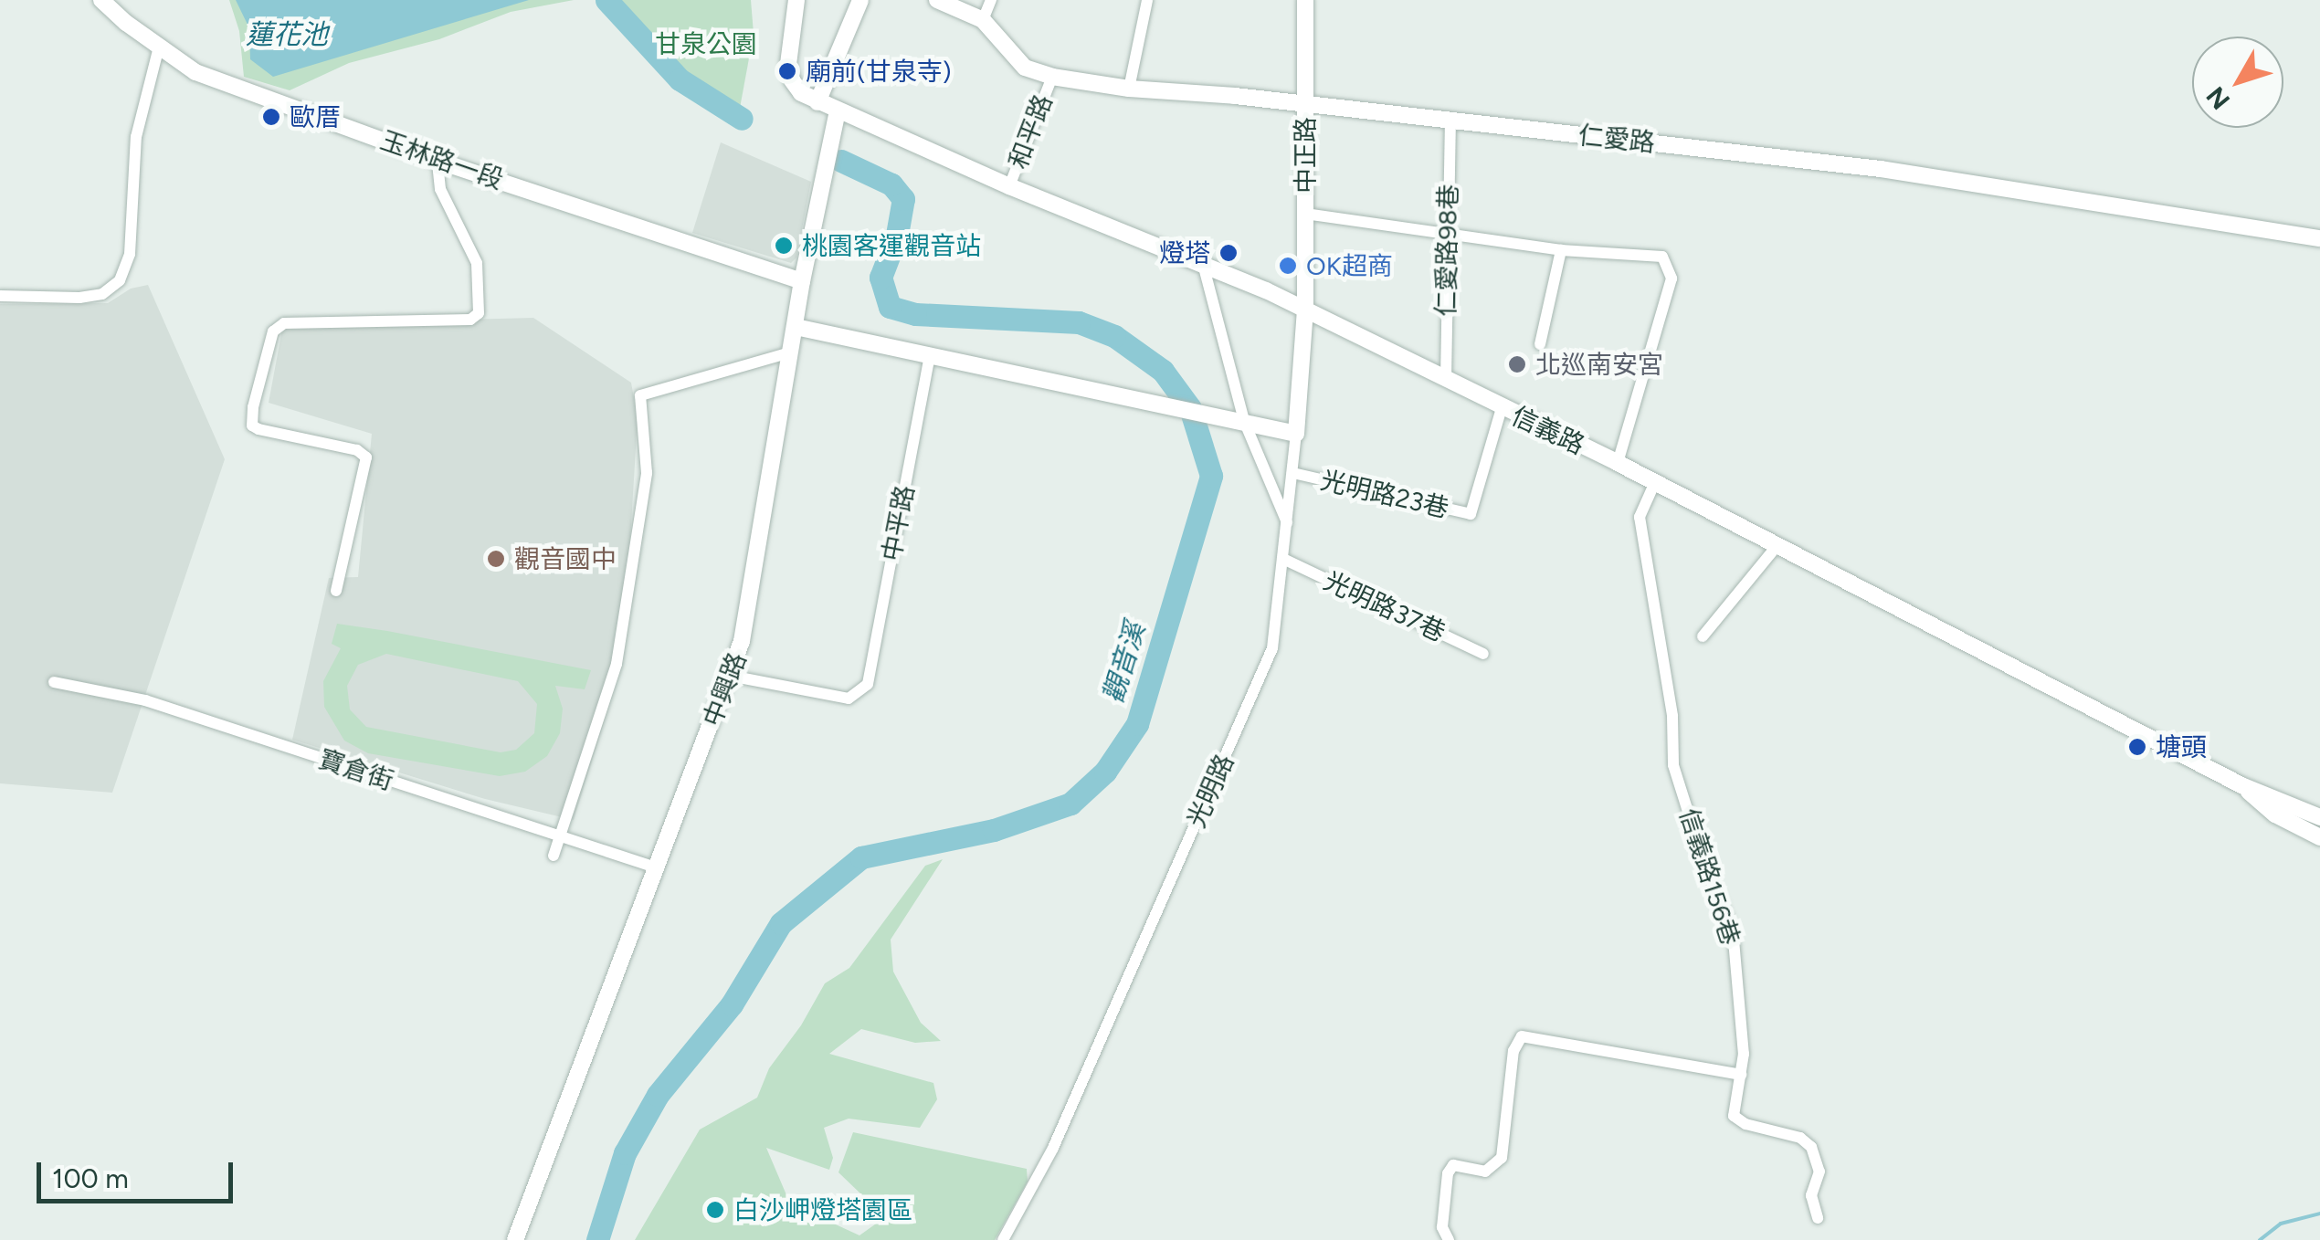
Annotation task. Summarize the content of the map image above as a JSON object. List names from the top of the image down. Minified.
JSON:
{"streets":{"street":["和平路","仁愛路","中正路","玉林路一段","仁愛路98巷","信義路","光明路23巷","中平路","光明路37巷","中興路","寶倉街","光明路","信義路156巷"]},"crossings":[["和平路","仁愛路"],["和平路","信義路"],["仁愛路","中正路"],["仁愛路","仁愛路98巷"],["中正路","信義路"],["中正路","光明路"],["玉林路一段","中興路"],["仁愛路98巷","信義路"],["信義路","光明路23巷"],["信義路","中興路"],["信義路","光明路"],["信義路","信義路156巷"],["中平路","中興路"],["光明路37巷","光明路"],["中興路","寶倉街"]],"water":["蓮花池","觀音溪"],"parks":["甘泉公園"],"places":["廟前(甘泉寺)","歐厝","桃園客運觀音站","燈塔","OK超商","北巡南安宮","觀音國中","塘頭","白沙岬燈塔園區"],"scale_bar":"100 m","north":"bottom left"}
